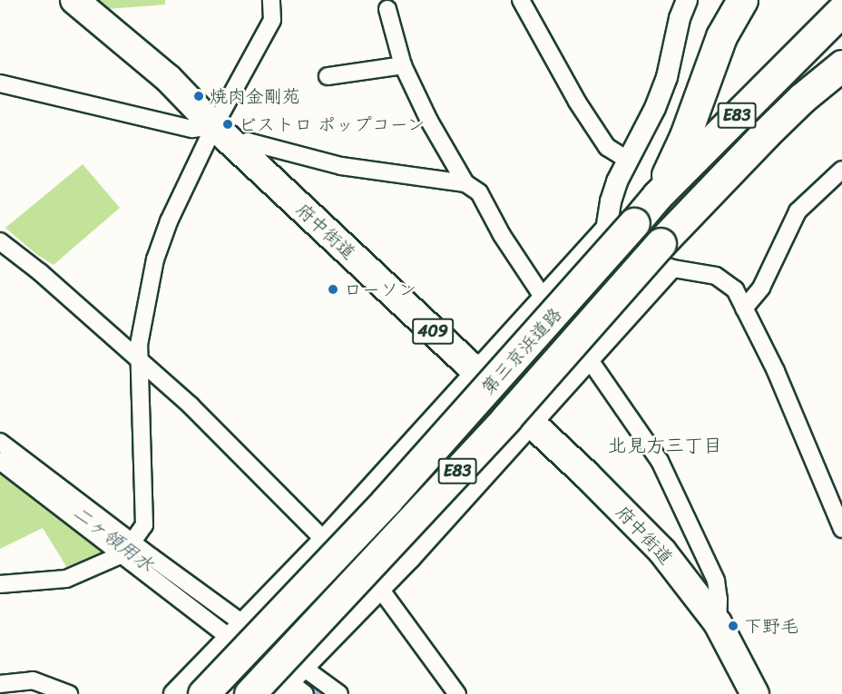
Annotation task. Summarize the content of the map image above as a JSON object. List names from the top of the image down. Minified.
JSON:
{"streets":{"highway":["E83","府中街道","409","第三京浜道路"]},"districts":["北見方三丁目"],"water":["二ヶ領用水"],"places":["焼肉金剛苑","ビストロ ポップコーン","ローソン","下野毛"]}
